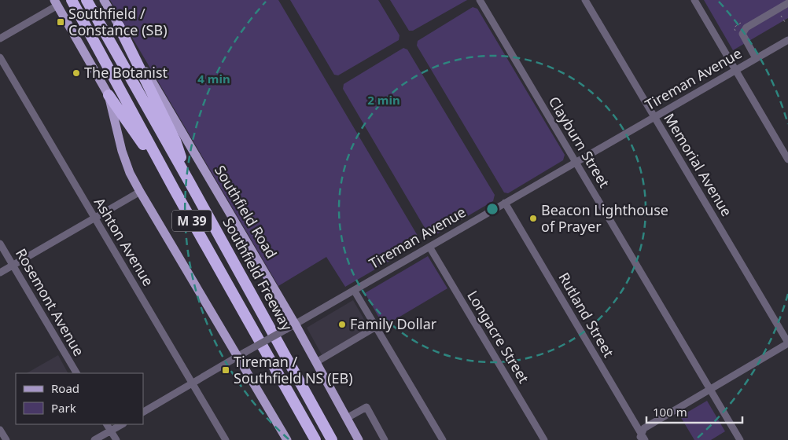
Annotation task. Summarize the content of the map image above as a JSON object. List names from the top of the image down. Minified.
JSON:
{"streets":{"highway":["M 39","Southfield Freeway"],"main road":["Southfield Road"],"street":["Tireman Avenue","Clayburn Street","Memorial Avenue","Ashton Avenue","Rosemont Avenue","Rutland Street","Longacre Street"]},"crossings":[["Tireman Avenue","Clayburn Street"],["Tireman Avenue","Memorial Avenue"],["Tireman Avenue","Southfield Road"],["Tireman Avenue","Ashton Avenue"],["Tireman Avenue","Rutland Street"],["Tireman Avenue","Longacre Street"]],"places":{"transit":["Southfield / Constance (SB)","Tireman / Southfield NS (EB)"],"other":["The Botanist","Beacon Lighthouse of Prayer","Family Dollar"]},"legend":["Road","Park"],"scale_bar":"100 m","rings":["4 min","2 min"]}
